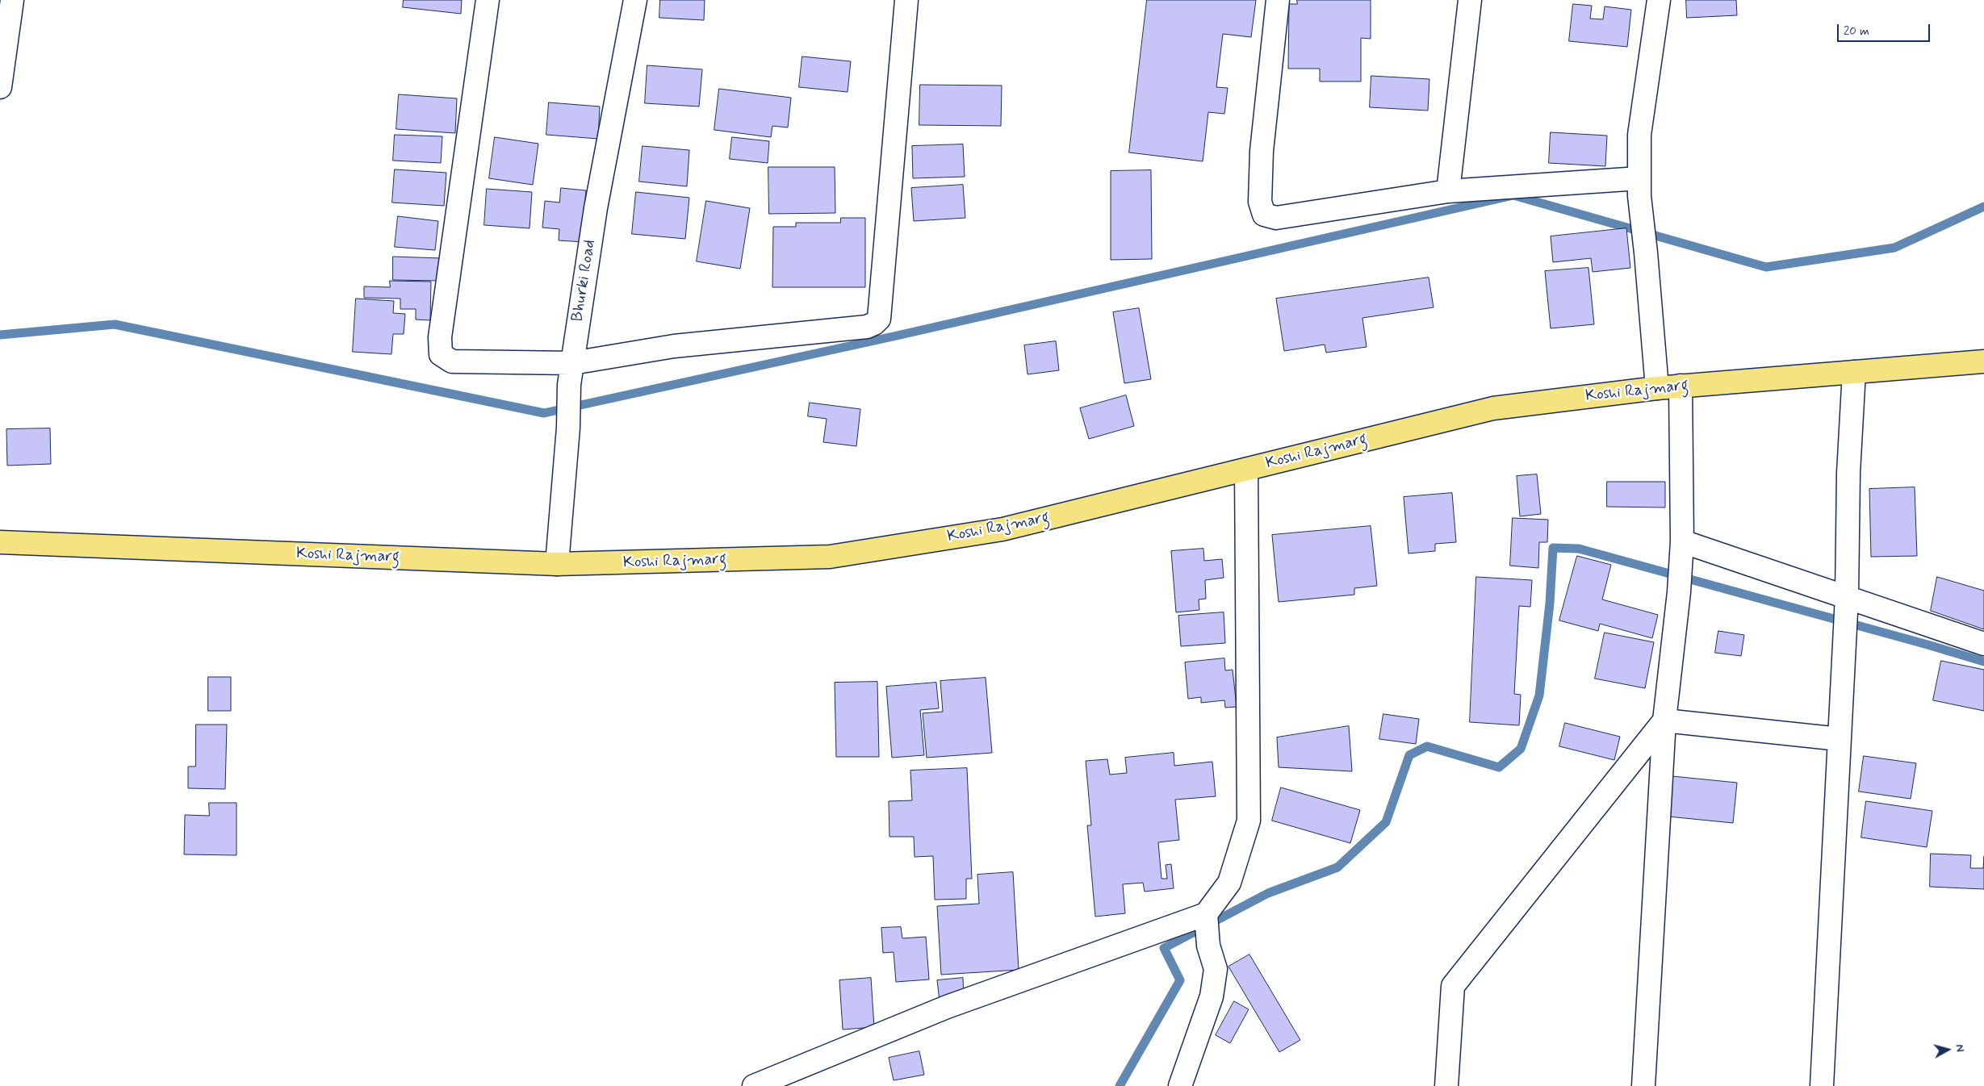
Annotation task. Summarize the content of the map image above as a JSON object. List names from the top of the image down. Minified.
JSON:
{"streets":{"main road":["Koshi Rajmarg"],"street":["Bhurki Road"]},"crossings":[["Bhurki Road","Koshi Rajmarg"]],"scale_bar":"20 m","north":"right"}
